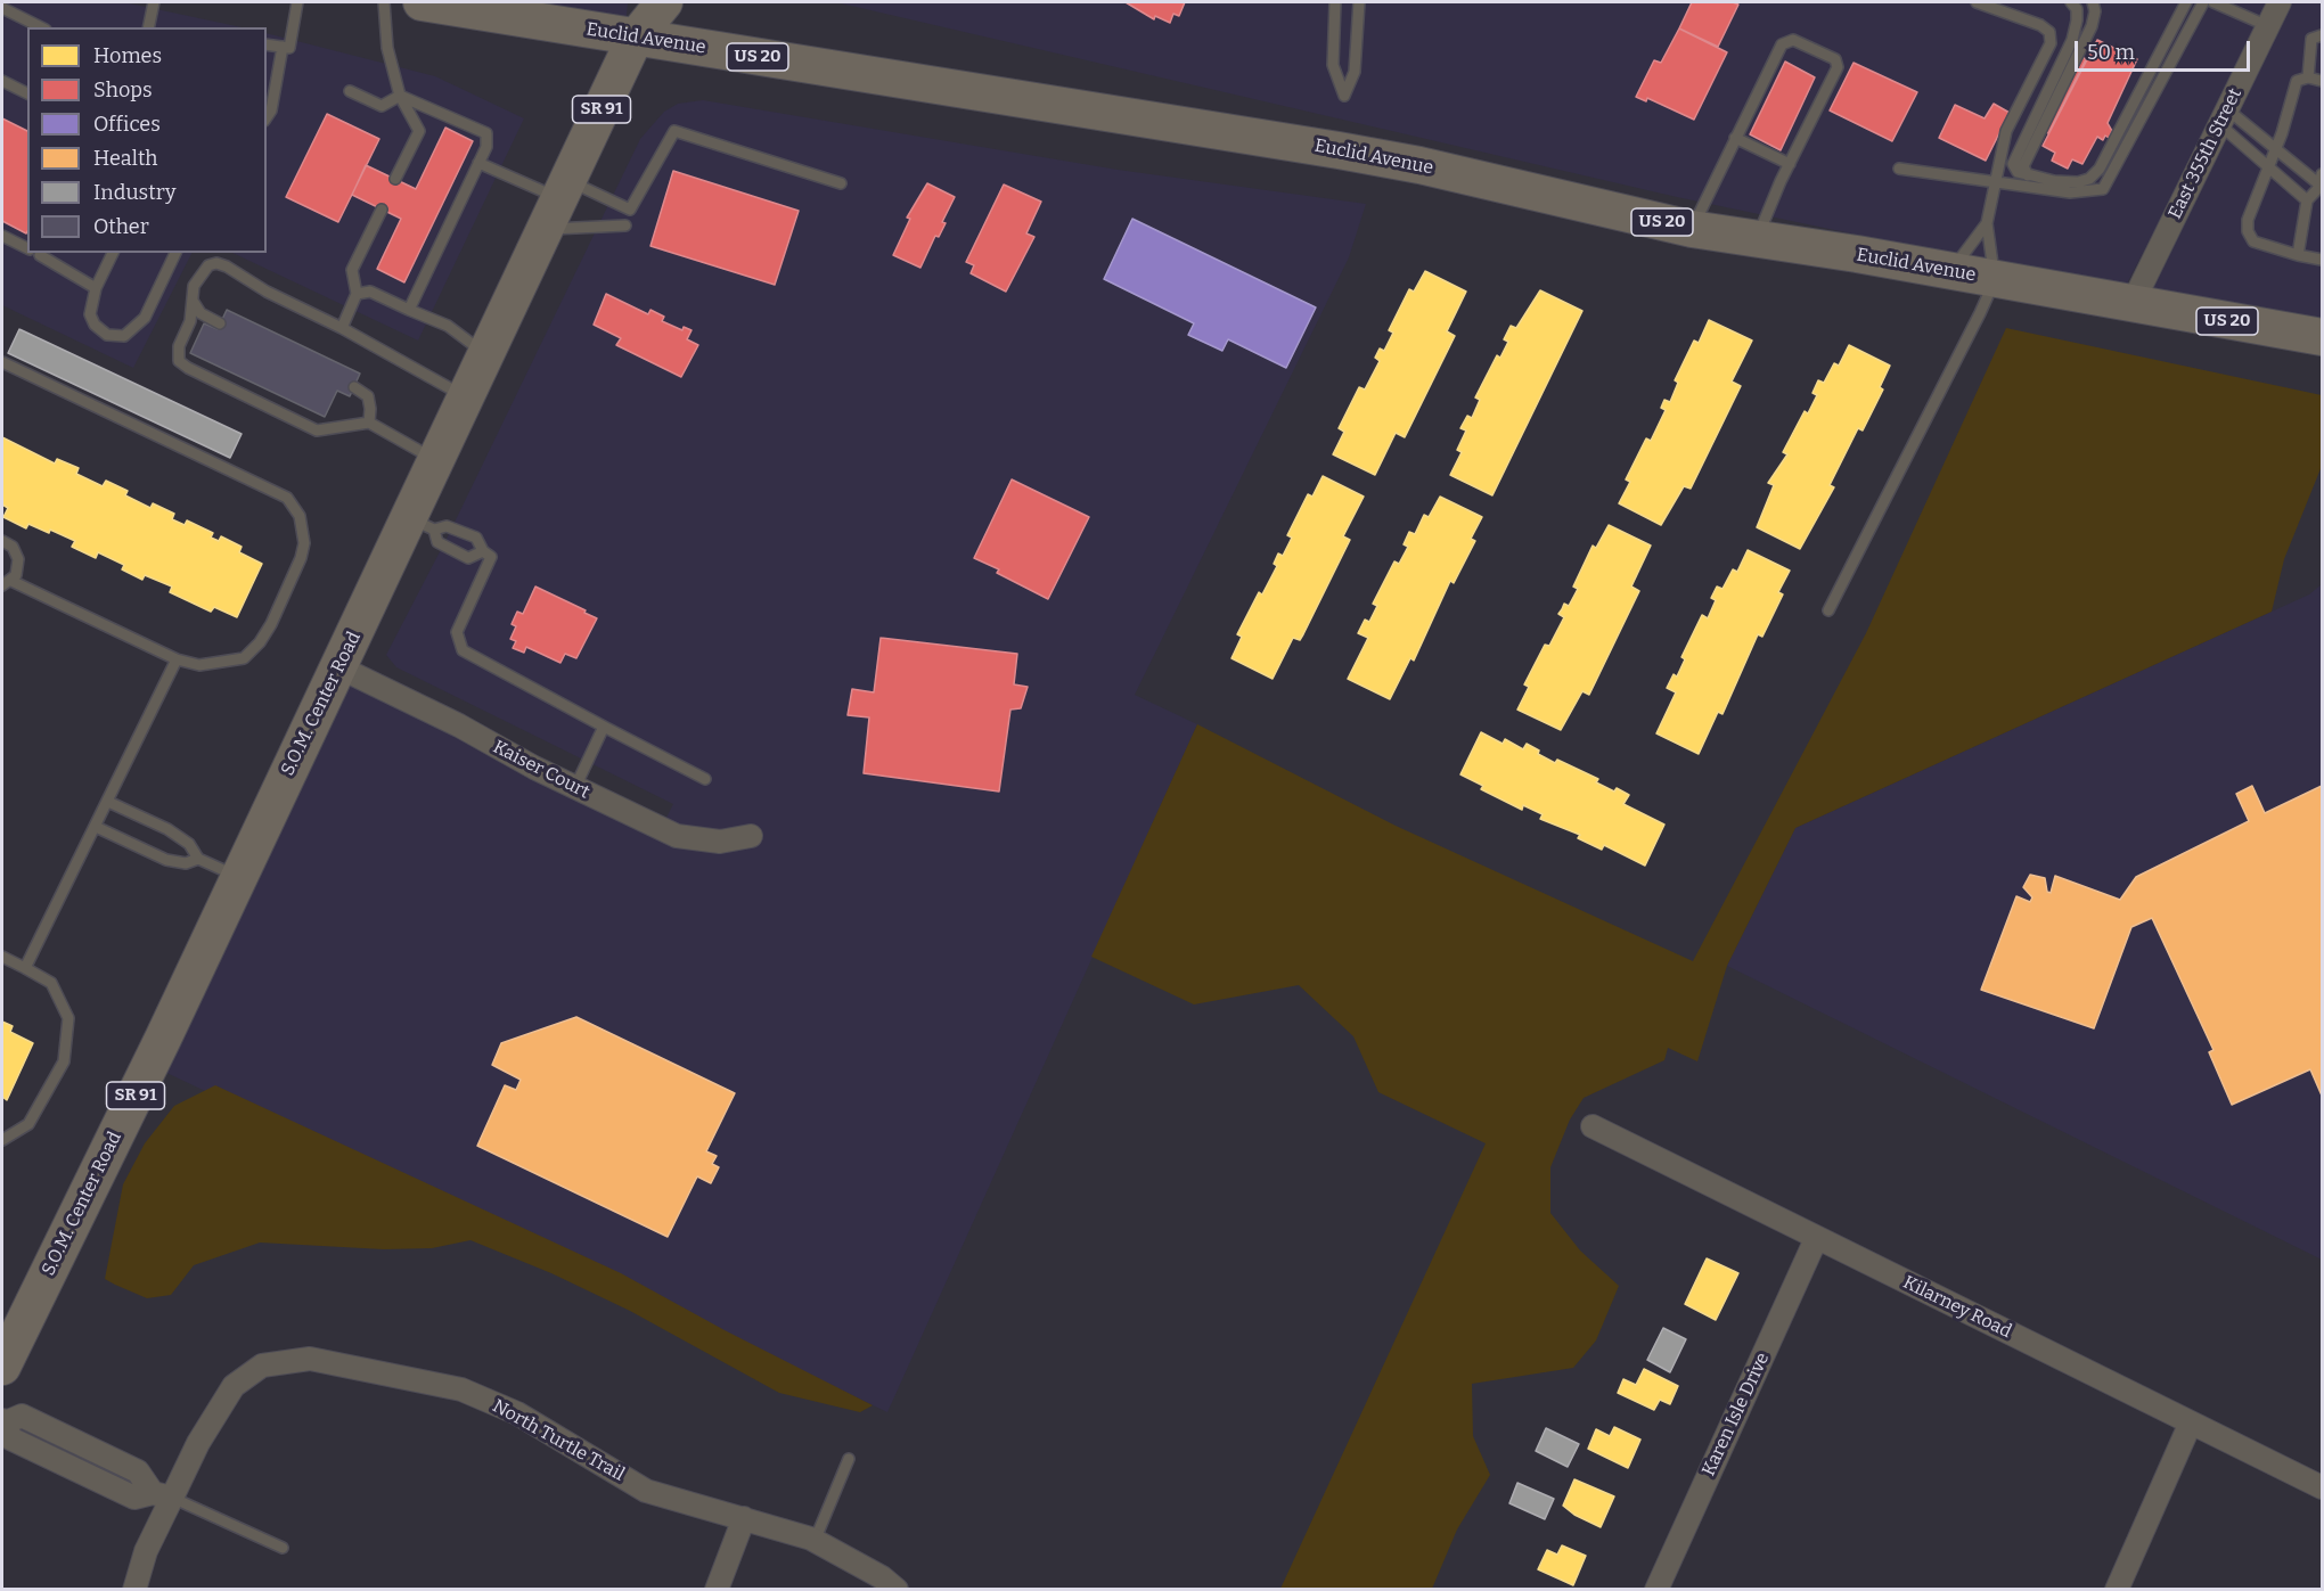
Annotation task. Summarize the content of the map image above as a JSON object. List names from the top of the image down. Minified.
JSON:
{"streets":{"main road":["Euclid Avenue","US 20","SR 91","S.O.M. Center Road"],"street":["East 355th Street","Kaiser Court","Kilarney Road","Karen Isle Drive","North Turtle Trail"]},"crossings":[["Euclid Avenue","East 355th Street"],["Euclid Avenue","S.O.M. Center Road"],["S.O.M. Center Road","Kaiser Court"],["Kilarney Road","Karen Isle Drive"]],"legend":["Homes","Shops","Offices","Health","Industry","Other"],"scale_bar":"50 m"}
